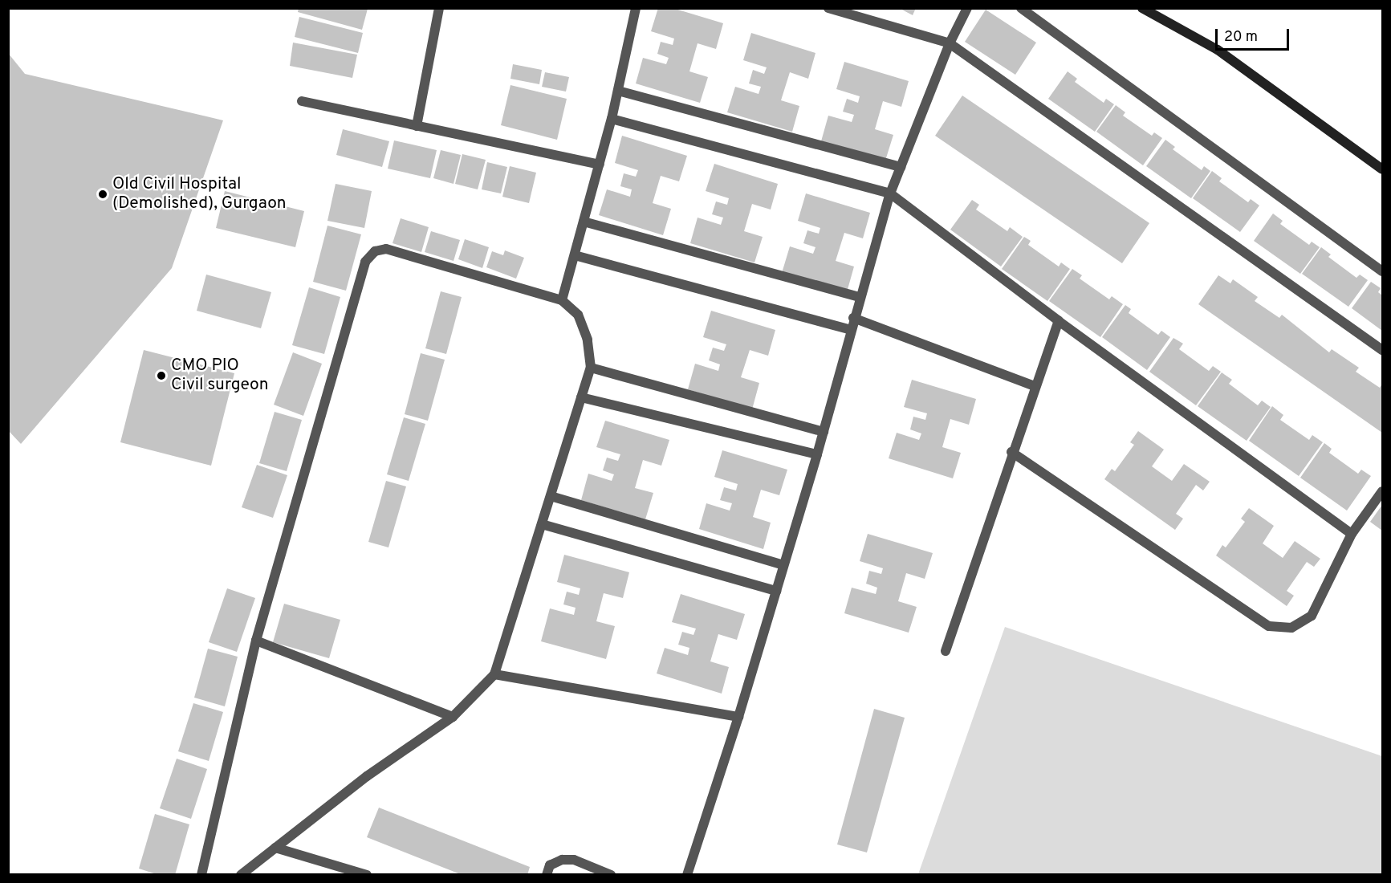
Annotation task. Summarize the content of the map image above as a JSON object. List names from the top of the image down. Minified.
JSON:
{"places":["Old Civil Hospital (Demolished), Gurgaon","CMO PIO Civil surgeon"],"scale_bar":"20 m"}
